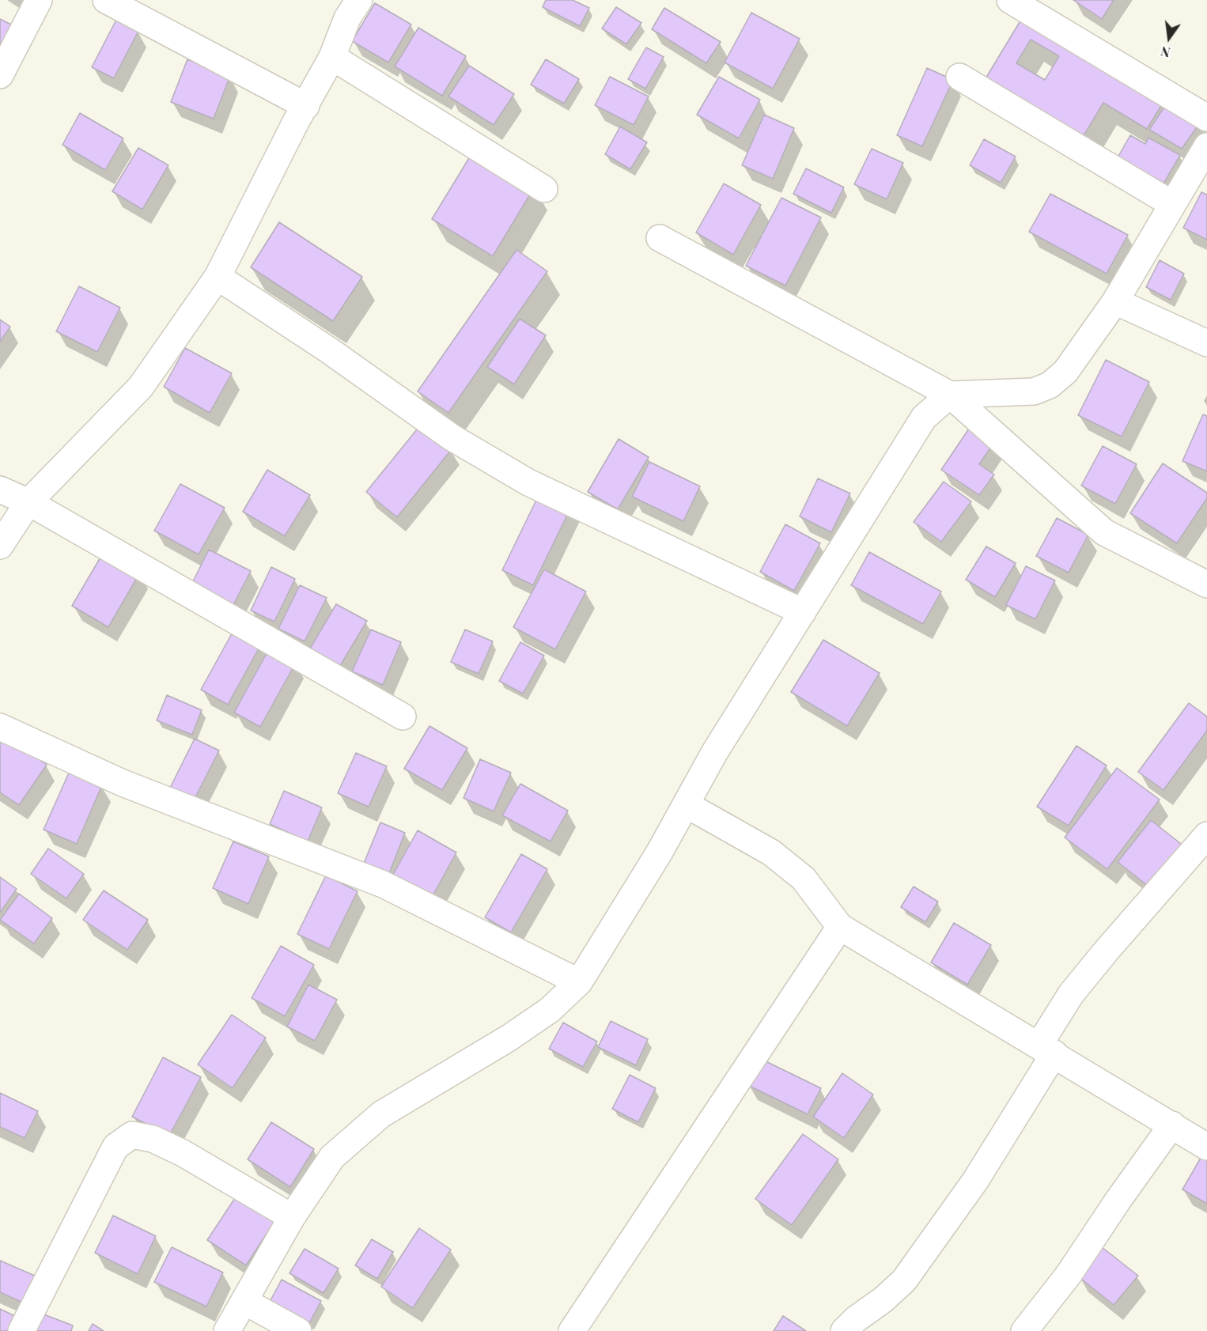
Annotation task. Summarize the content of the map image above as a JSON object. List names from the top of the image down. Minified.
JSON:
{"north":"bottom"}
